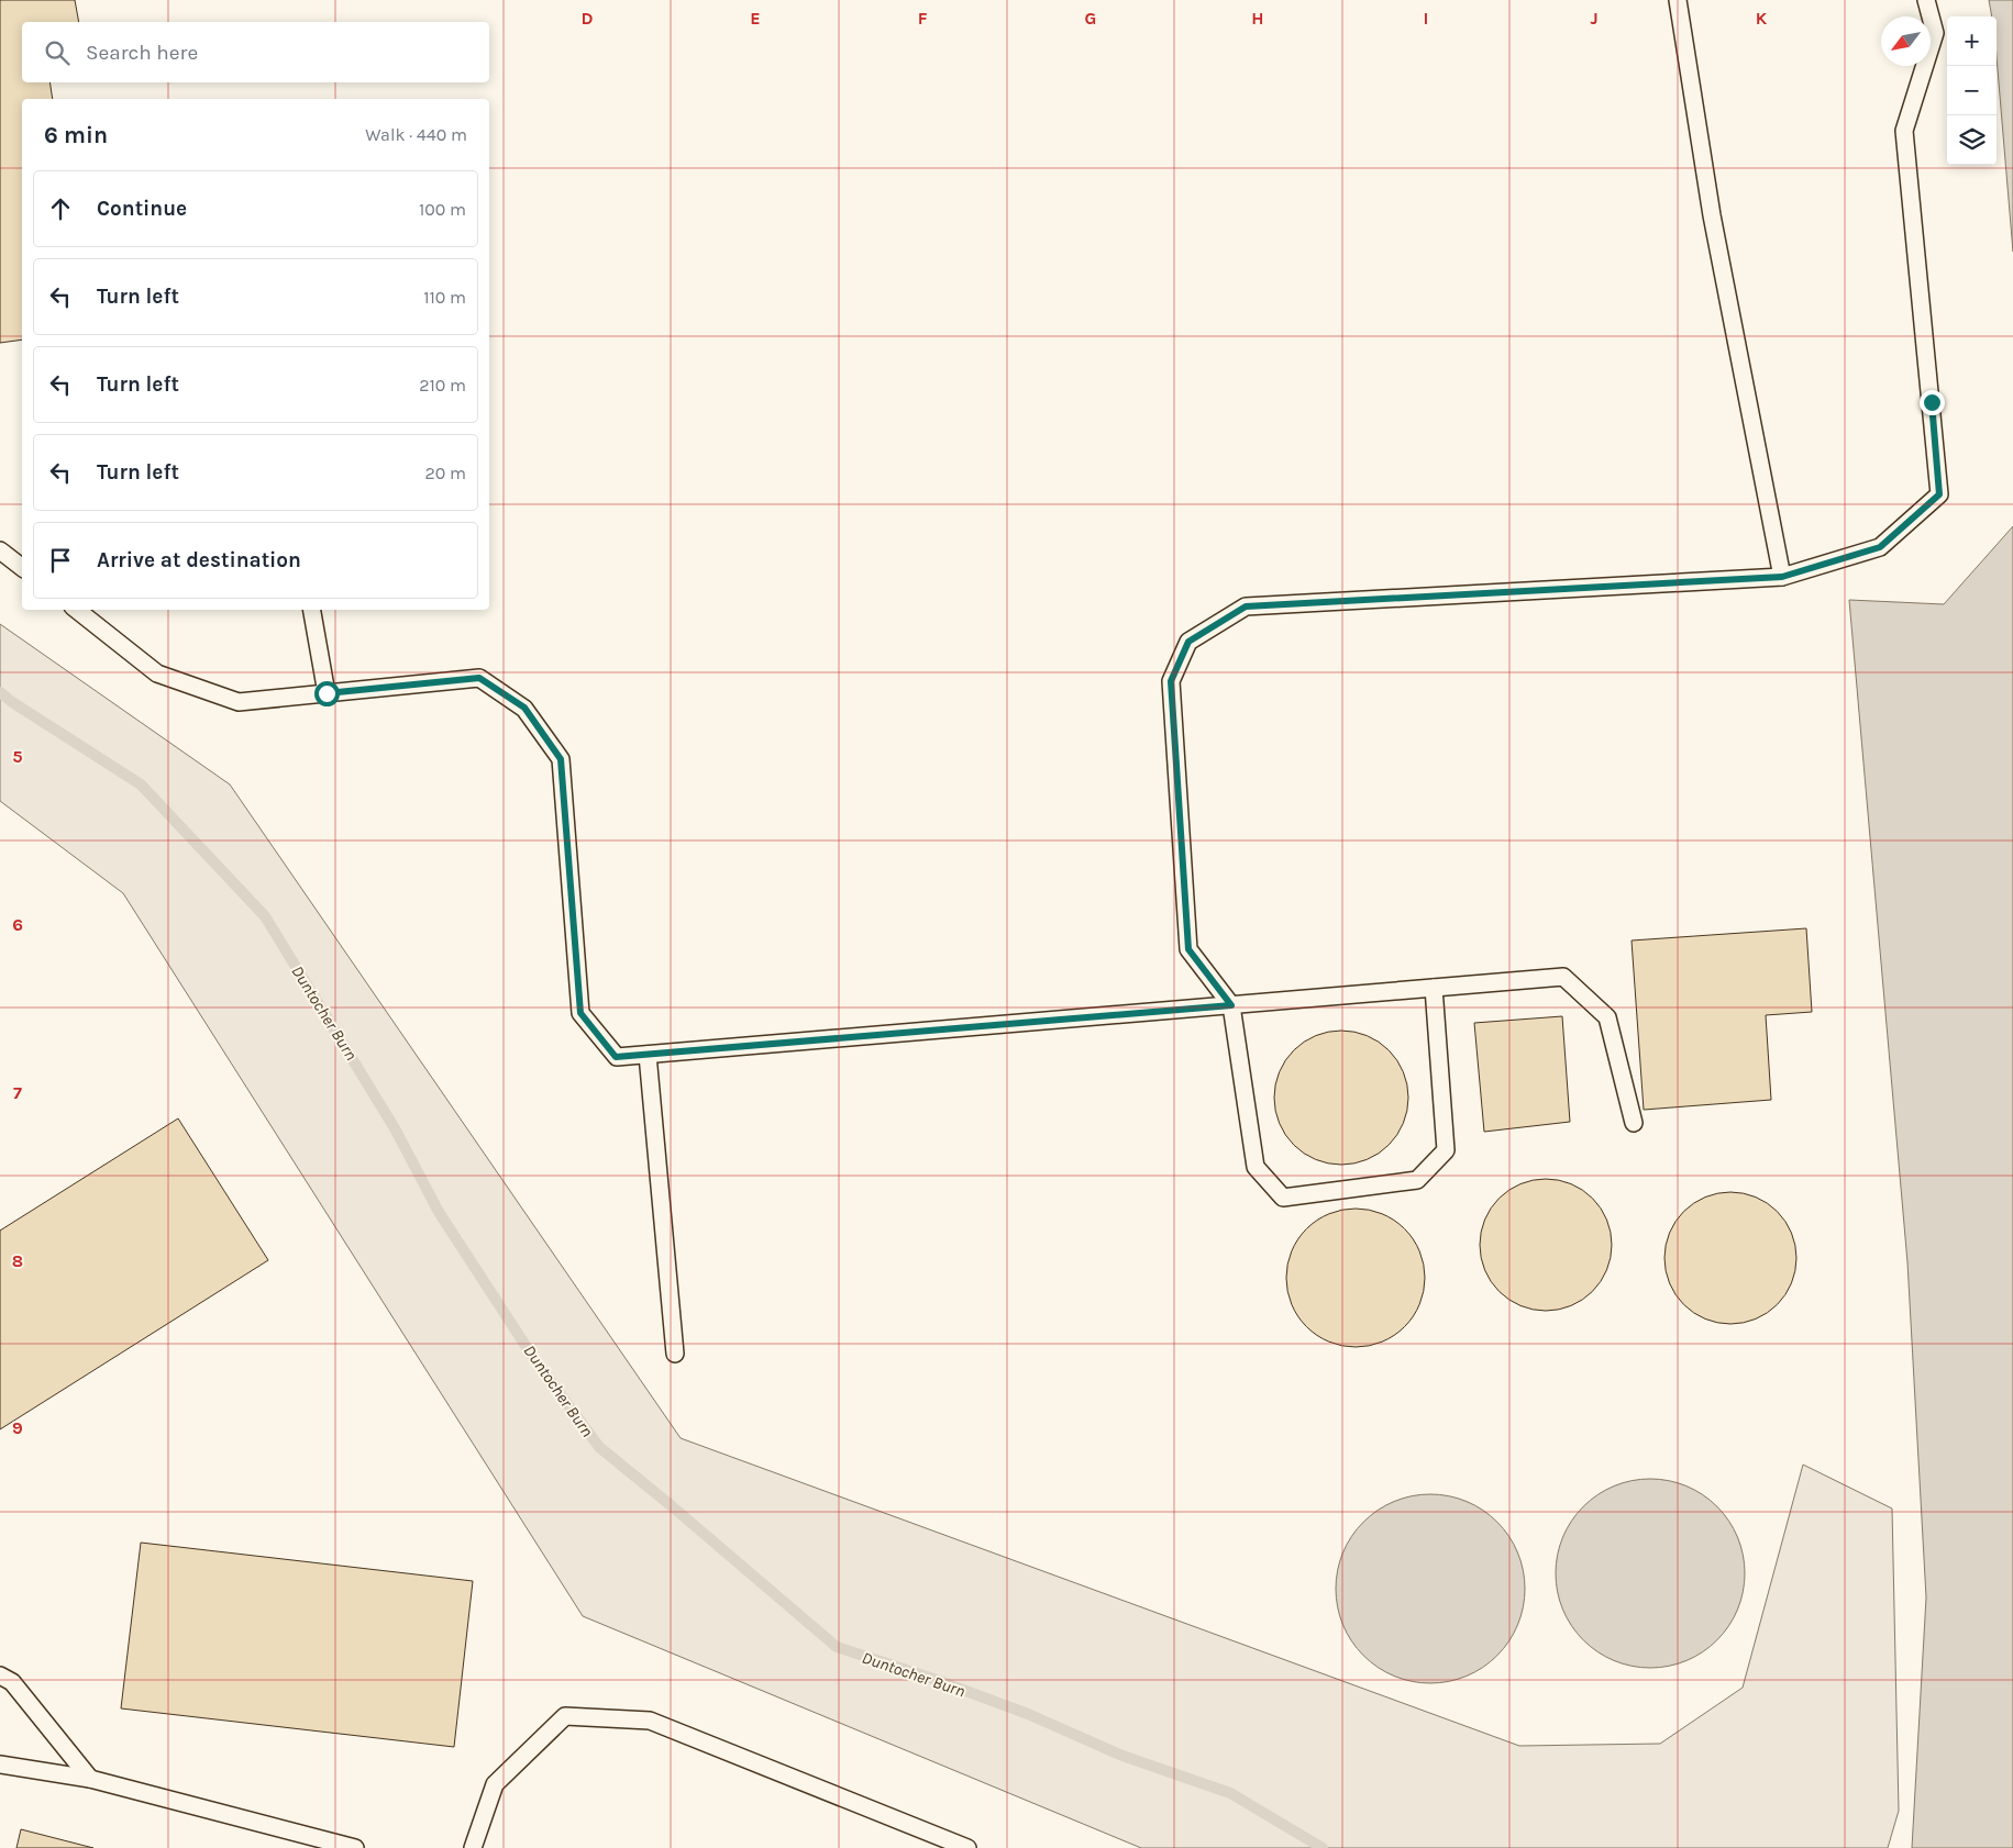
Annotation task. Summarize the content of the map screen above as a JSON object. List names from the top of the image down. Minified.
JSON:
{"water":["Duntocher Burn"],"north":"bottom left","page":{"map_buttons":["+","−"],"search":"Search here","heading":["6 min","Walk · 440 m"],"list":[["Continue","100 m"],["Turn left","110 m"],["Turn left","210 m"],["Turn left","20 m"],"Arrive at destination"]},"grid":{"columns":["D","E","F","G","H","I","J","K"],"rows":["5","6","7","8","9"]}}
